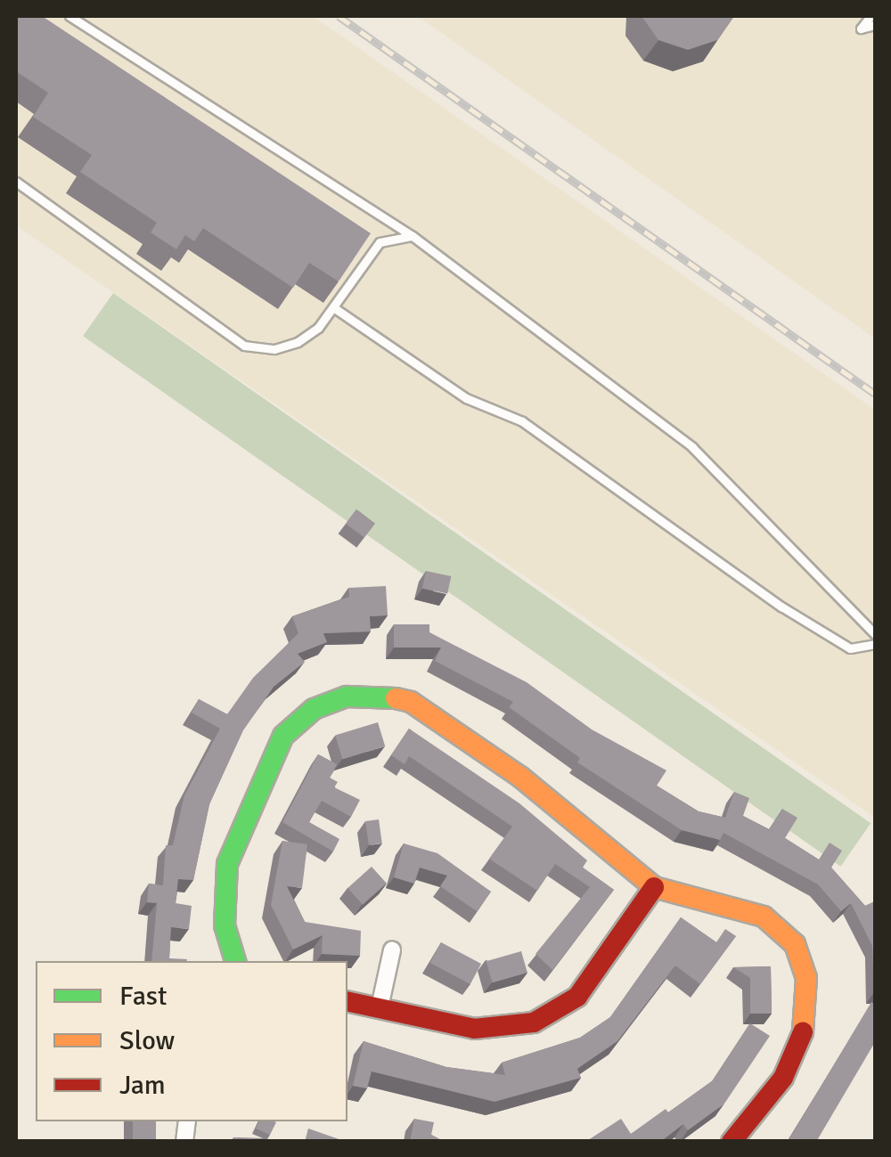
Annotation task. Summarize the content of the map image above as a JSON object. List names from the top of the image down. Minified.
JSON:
{"legend":["Fast","Slow","Jam"]}
